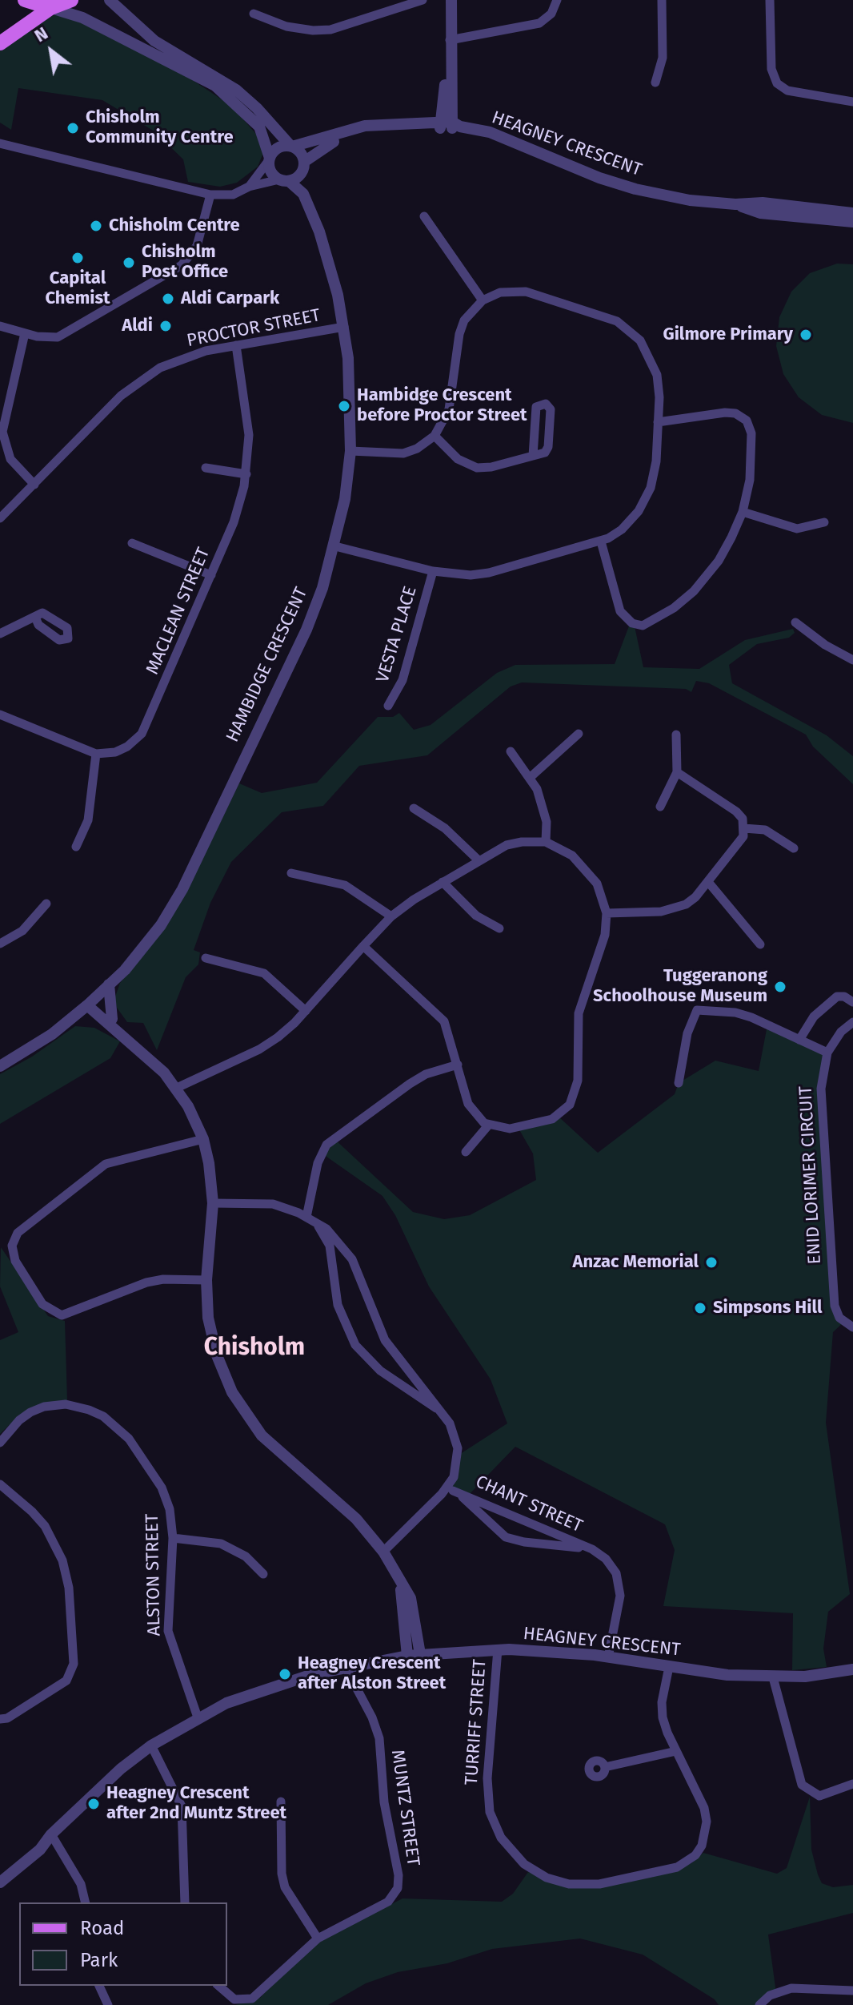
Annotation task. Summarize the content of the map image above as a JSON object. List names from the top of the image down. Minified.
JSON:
{"streets":{"street":["HEAGNEY CRESCENT","PROCTOR STREET","MACLEAN STREET","VESTA PLACE","HAMBIDGE CRESCENT","ENID LORIMER CIRCUIT","CHANT STREET","ALSTON STREET","TURRIFF STREET","MUNTZ STREET"]},"crossings":[["HEAGNEY CRESCENT","HAMBIDGE CRESCENT"],["HEAGNEY CRESCENT","CHANT STREET"],["HEAGNEY CRESCENT","ALSTON STREET"],["HEAGNEY CRESCENT","TURRIFF STREET"],["HEAGNEY CRESCENT","MUNTZ STREET"],["PROCTOR STREET","MACLEAN STREET"],["PROCTOR STREET","HAMBIDGE CRESCENT"]],"districts":["Chisholm"],"places":["Chisholm Community Centre","Chisholm Centre","Capital Chemist","Chisholm Post Office","Aldi Carpark","Aldi","Gilmore Primary","Hambidge Crescent before Proctor Street","Tuggeranong Schoolhouse Museum","Anzac Memorial","Simpsons Hill","Heagney Crescent after Alston Street","Heagney Crescent after 2nd Muntz Street"],"legend":["Road","Park"],"north":"top left"}
